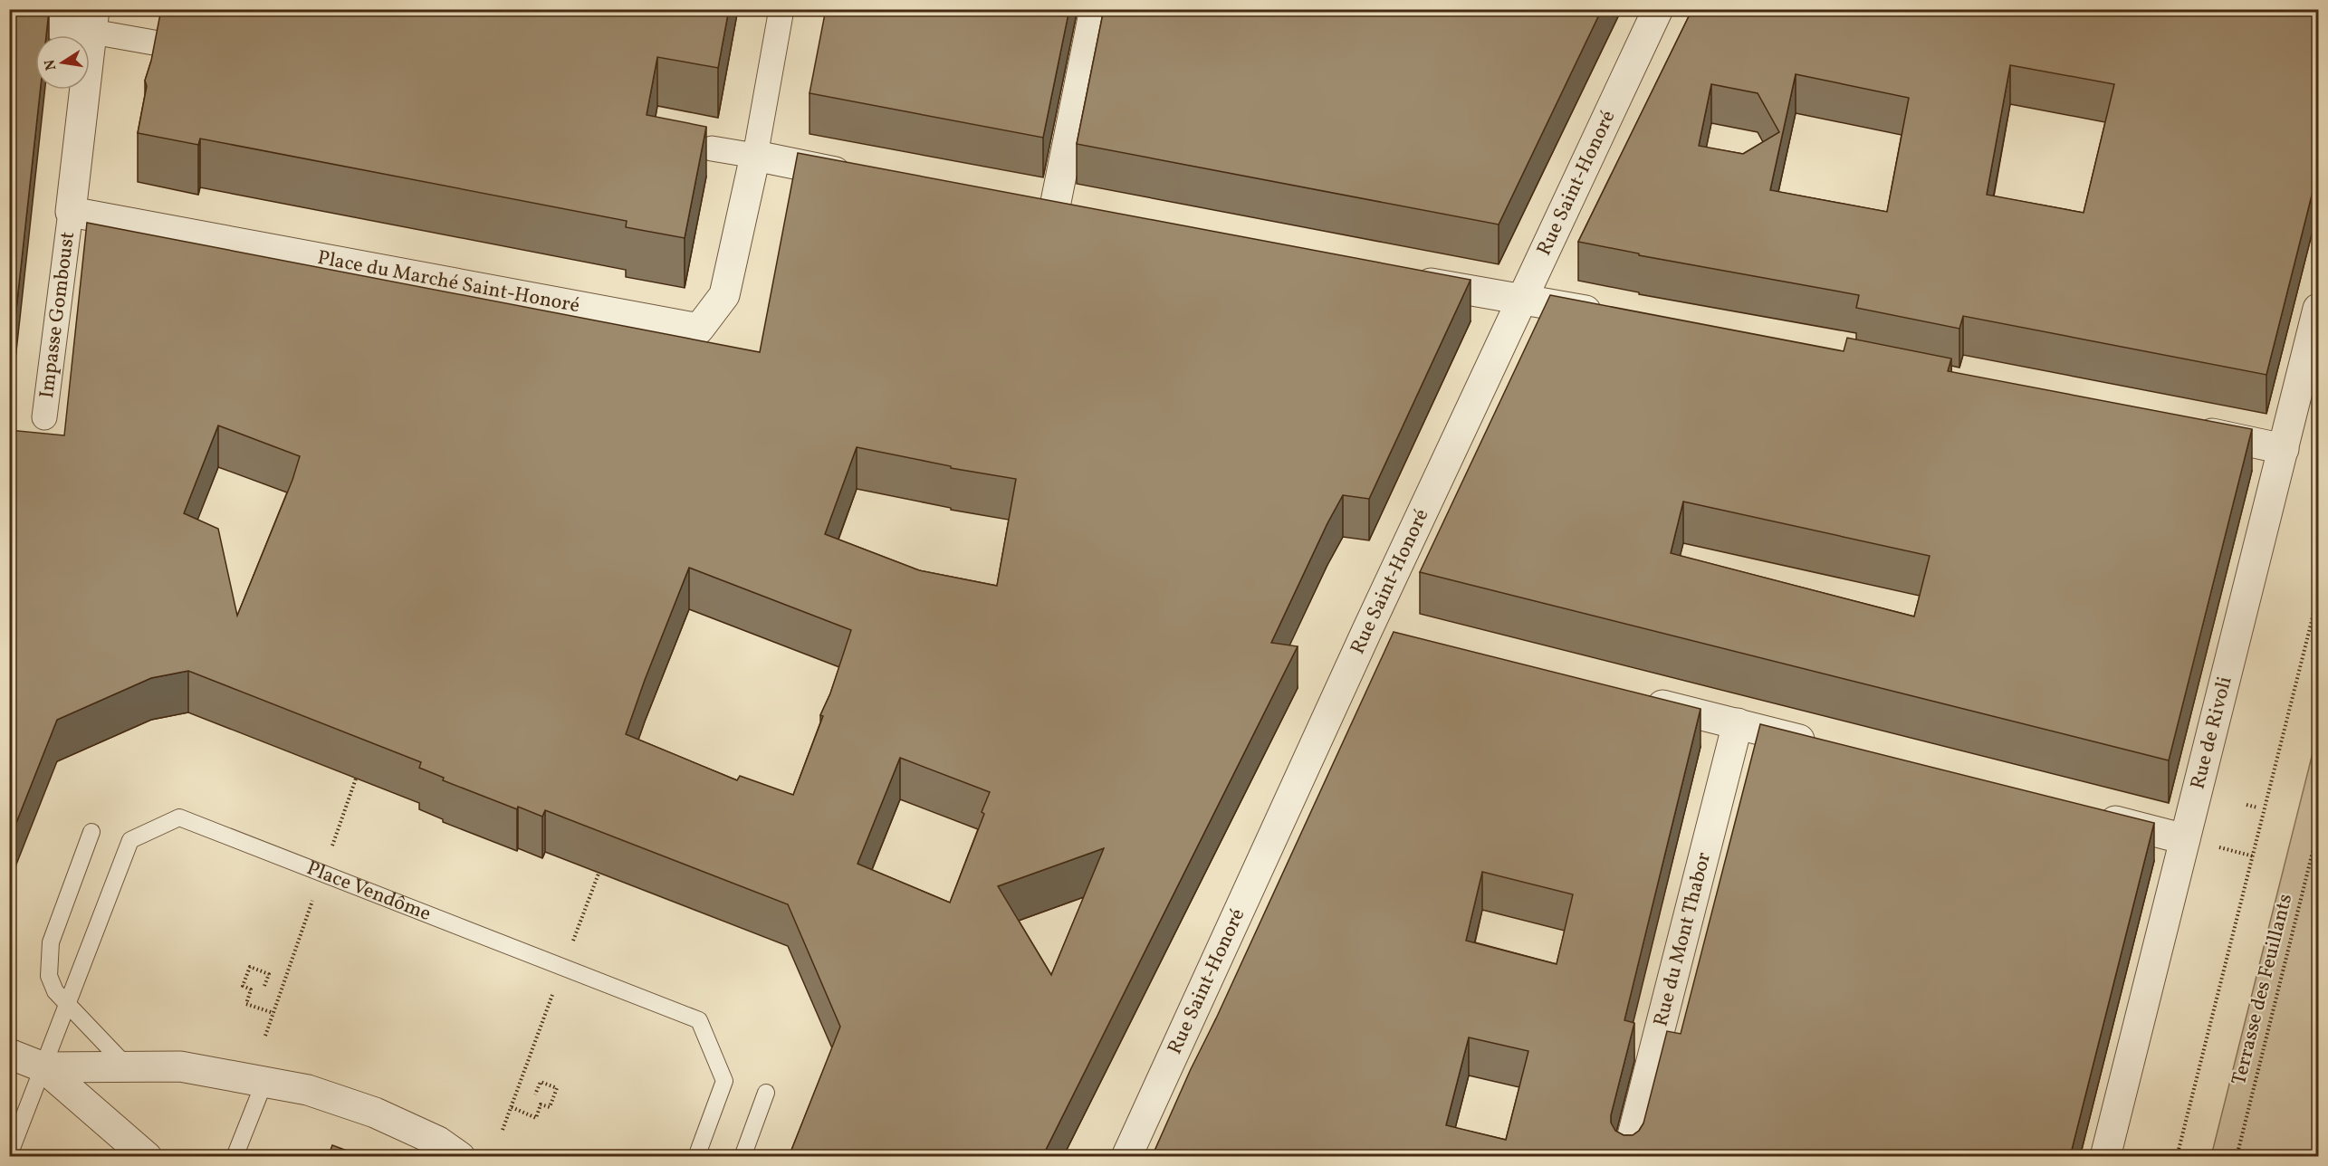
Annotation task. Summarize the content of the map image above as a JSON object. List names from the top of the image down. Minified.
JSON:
{"streets":{"street":["Rue Saint-Honoré","Place du Marché Saint-Honoré","Impasse Gomboust","Rue de Rivoli","Rue du Mont Thabor"],"lane":["Place Vendôme"],"path":["Terrasse des Feuillants"]},"crossings":[["Place du Marché Saint-Honoré","Impasse Gomboust"]],"north":"left"}
